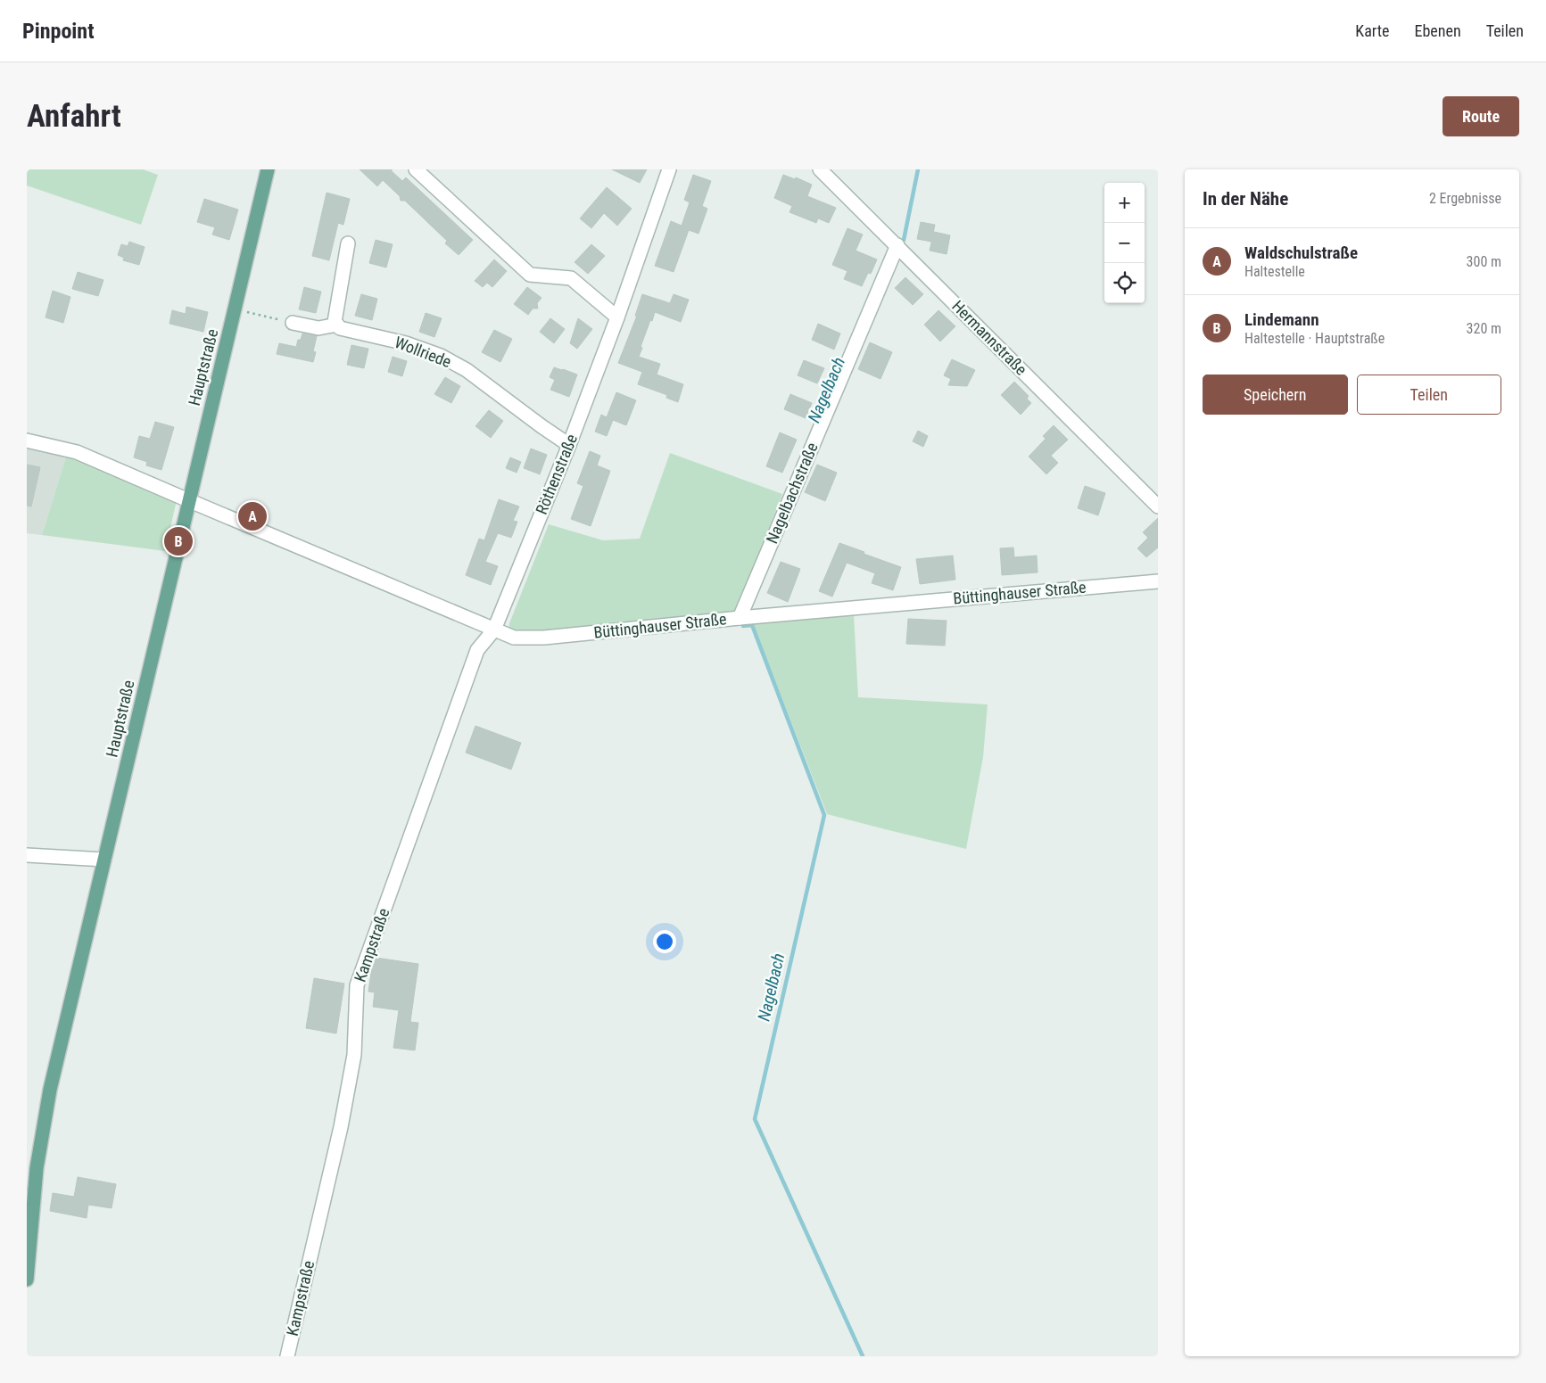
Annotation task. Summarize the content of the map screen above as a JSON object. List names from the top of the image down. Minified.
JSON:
{"streets":{"main road":["Hauptstraße"],"street":["Hermannstraße","Wollriede","Röthenstraße","Nagelbachstraße","Büttinghauser Straße","Kampstraße"]},"crossings":[["Hermannstraße","Nagelbachstraße"],["Wollriede","Röthenstraße"],["Hauptstraße","Büttinghauser Straße"],["Röthenstraße","Büttinghauser Straße"],["Röthenstraße","Kampstraße"],["Nagelbachstraße","Büttinghauser Straße"],["Büttinghauser Straße","Kampstraße"]],"water":["Nagelbach"],"page":{"header":"Pinpoint","nav":["Karte","Ebenen","Teilen"],"buttons":["Route",["Speichern","Teilen"]],"title":"Anfahrt","heading":["In der Nähe","2 Ergebnisse"],"map_buttons":["+","−"],"list":[{"mark":"A","name":"Waldschulstraße","note":"Haltestelle","value":"300 m"},{"mark":"B","name":"Lindemann","note":"Haltestelle · Hauptstraße","value":"320 m"}],"pins":["A","B"]}}
